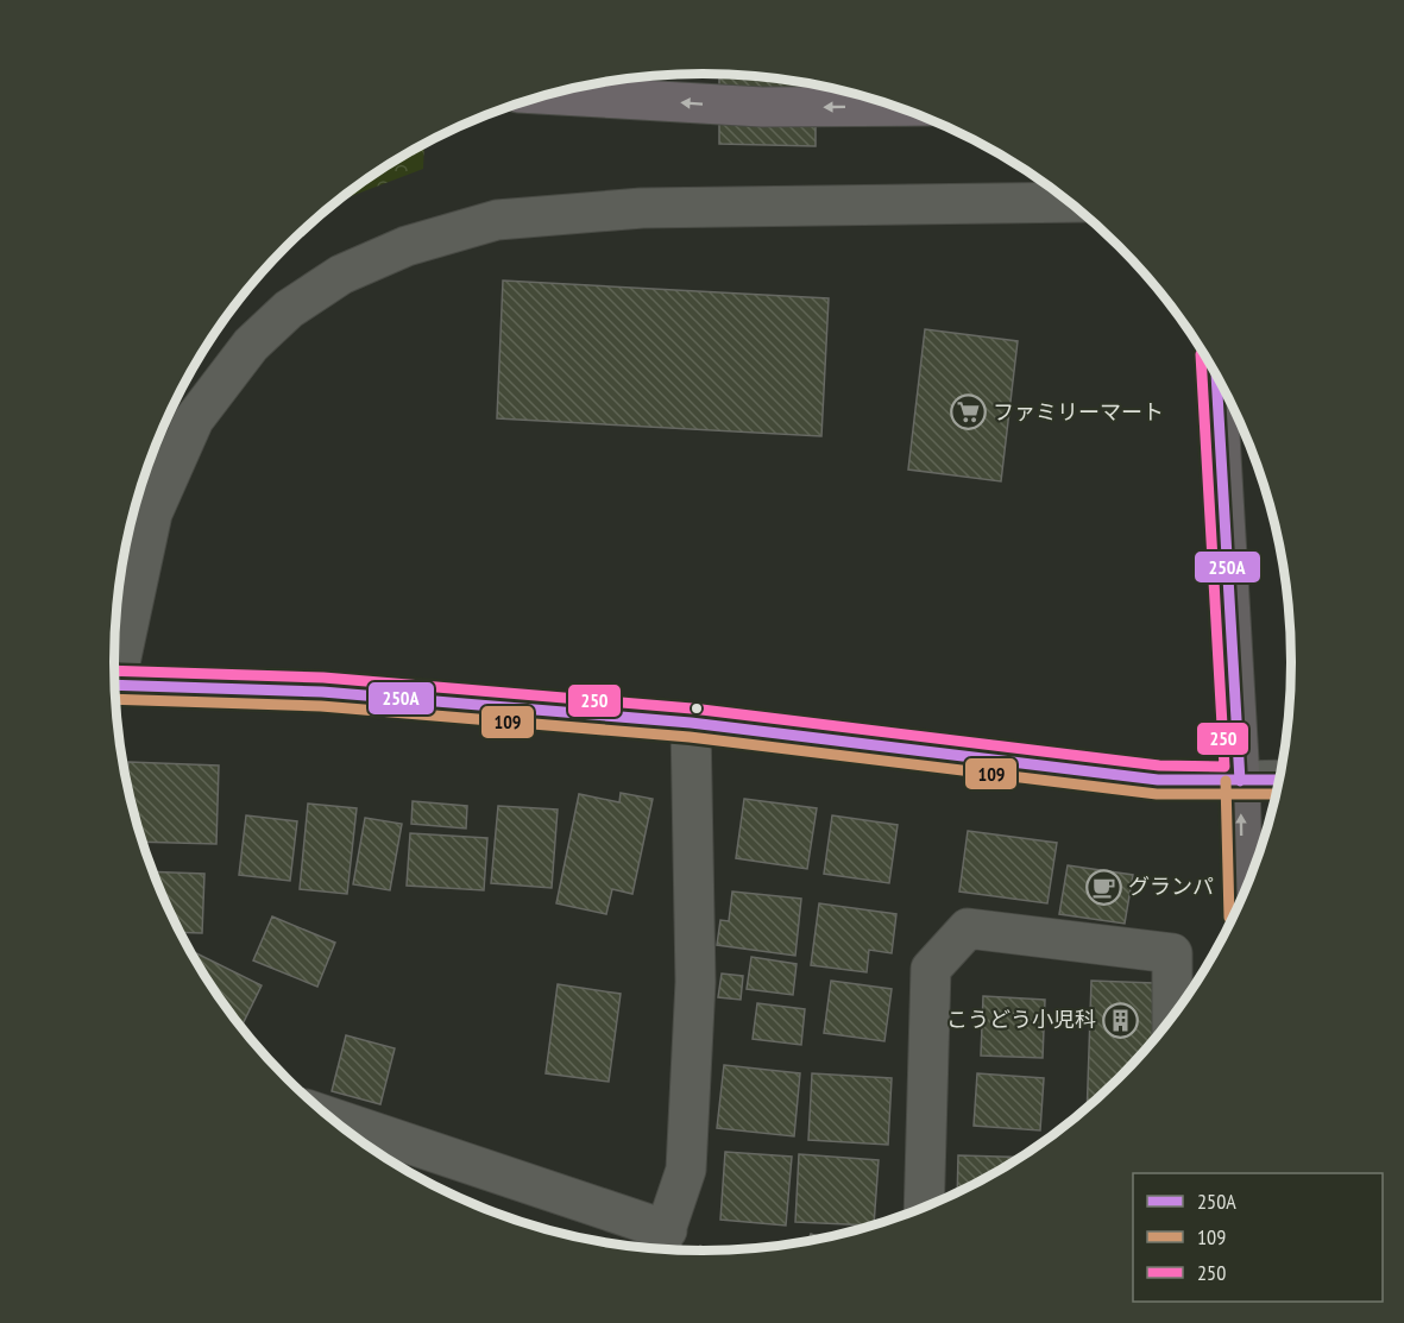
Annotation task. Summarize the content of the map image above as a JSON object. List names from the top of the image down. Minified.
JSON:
{"places":{"supermarket":["ファミリーマート"],"cafe":["グランパ"],"building":["こうどう小児科"]},"lines":["transit line 250","transit line 250A","transit line 109"],"legend":["250A","109","250"]}
